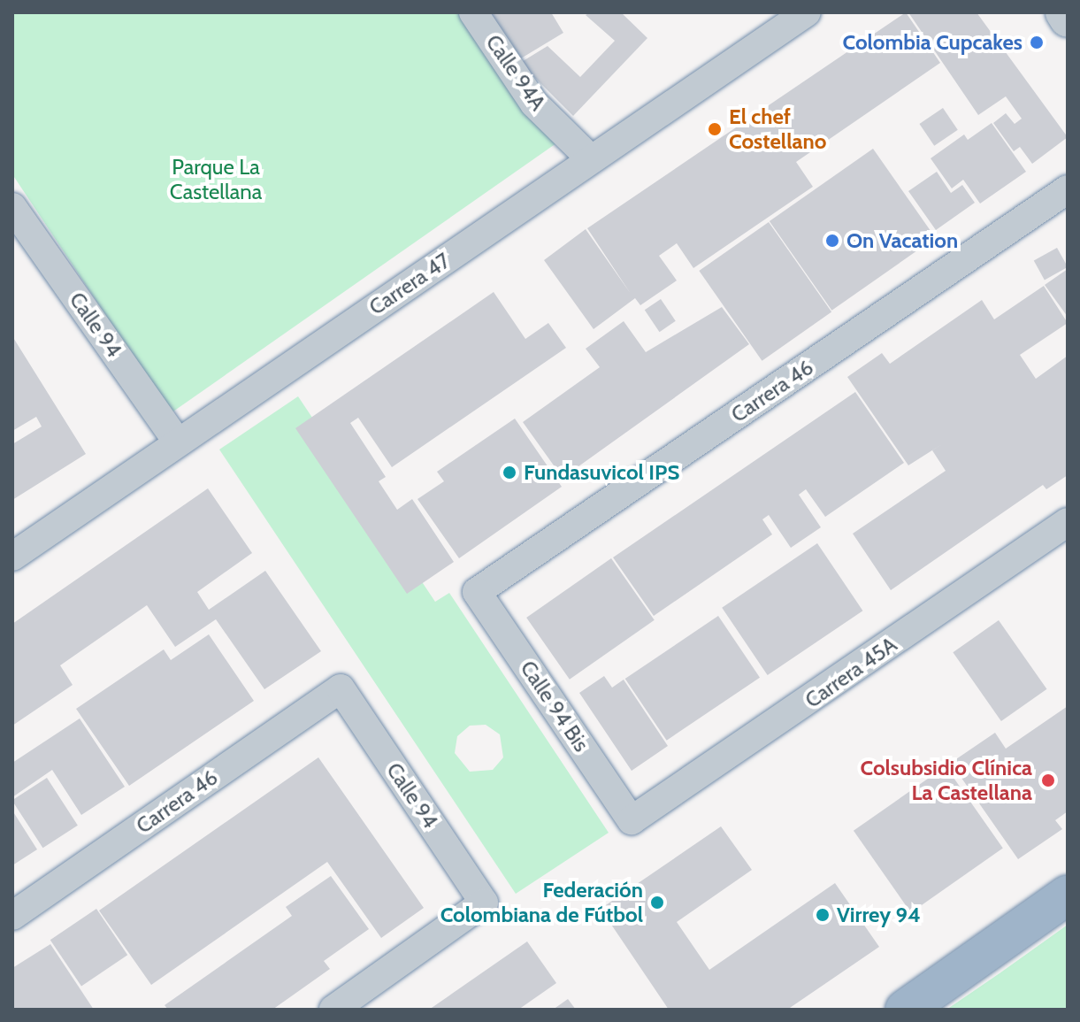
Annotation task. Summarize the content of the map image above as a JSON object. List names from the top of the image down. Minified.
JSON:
{"streets":{"street":["Calle 94A","Carrera 47","Calle 94","Carrera 46","Carrera 45A","Calle 94 Bis"]},"crossings":[["Calle 94A","Carrera 47"],["Carrera 47","Calle 94"],["Calle 94","Carrera 46"],["Carrera 46","Calle 94 Bis"],["Carrera 45A","Calle 94 Bis"]],"parks":["Parque La Castellana"],"places":["Colombia Cupcakes","El chef Costellano","On Vacation","Fundasuvicol IPS","Colsubsidio Clínica La Castellana","Federación Colombiana de Fútbol","Virrey 94"]}
